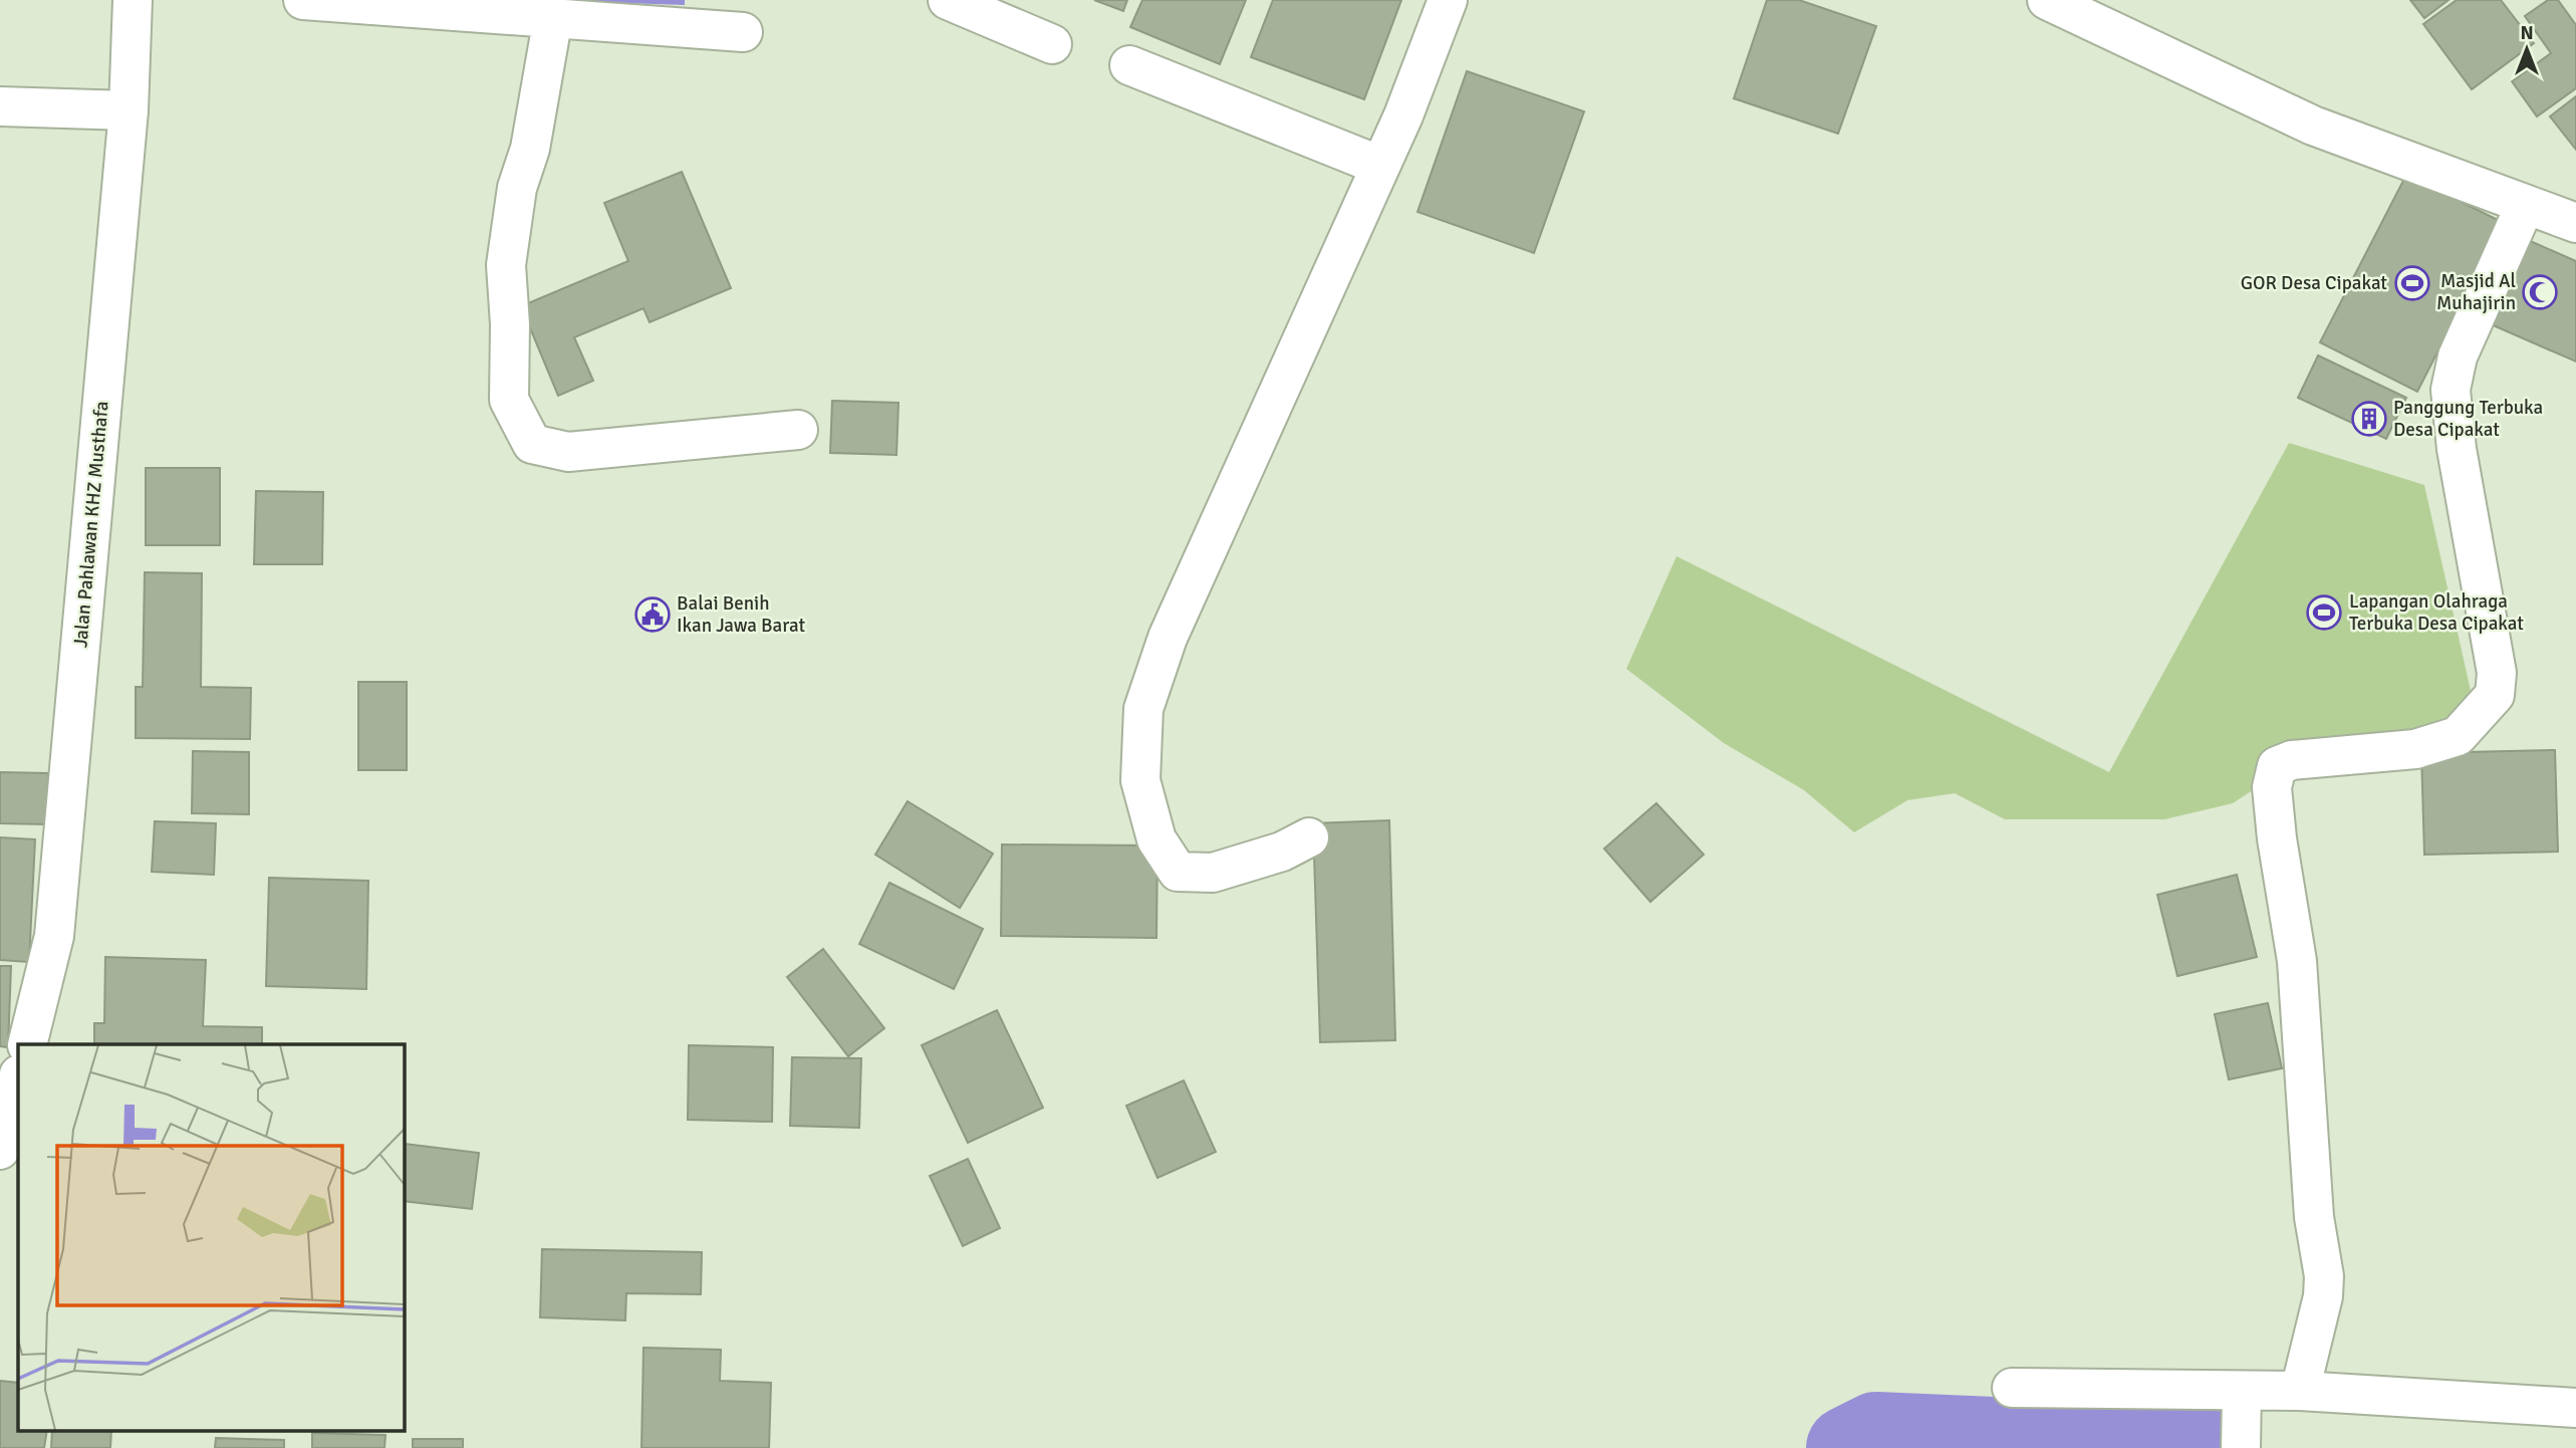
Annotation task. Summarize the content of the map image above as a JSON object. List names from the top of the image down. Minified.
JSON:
{"streets":{"street":["Jalan Pahlawan KHZ Musthafa"]},"places":{"sports":["GOR Desa Cipakat","Lapangan Olahraga Terbuka Desa Cipakat"],"mosque":["Masjid Al Muhajirin"],"building":["Panggung Terbuka Desa Cipakat"],"public building":["Balai Benih Ikan Jawa Barat"]},"north":"top"}
